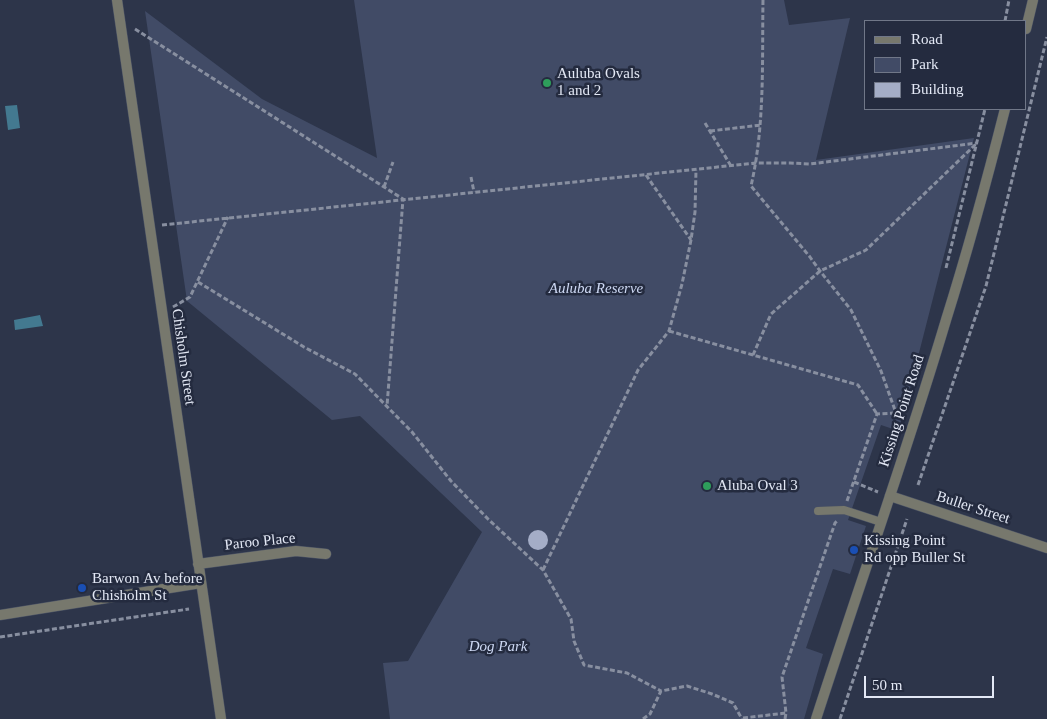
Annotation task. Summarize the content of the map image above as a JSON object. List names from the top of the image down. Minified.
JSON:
{"streets":{"street":["Chisholm Street","Kissing Point Road","Buller Street","Paroo Place"]},"crossings":[["Chisholm Street","Paroo Place"],["Kissing Point Road","Buller Street"]],"parks":["Auluba Reserve","Dog Park"],"places":["Auluba Ovals 1 and 2","Aluba Oval 3","Kissing Point Rd opp Buller St","Barwon Av before Chisholm St"],"legend":["Road","Park","Building"],"scale_bar":"50 m"}
